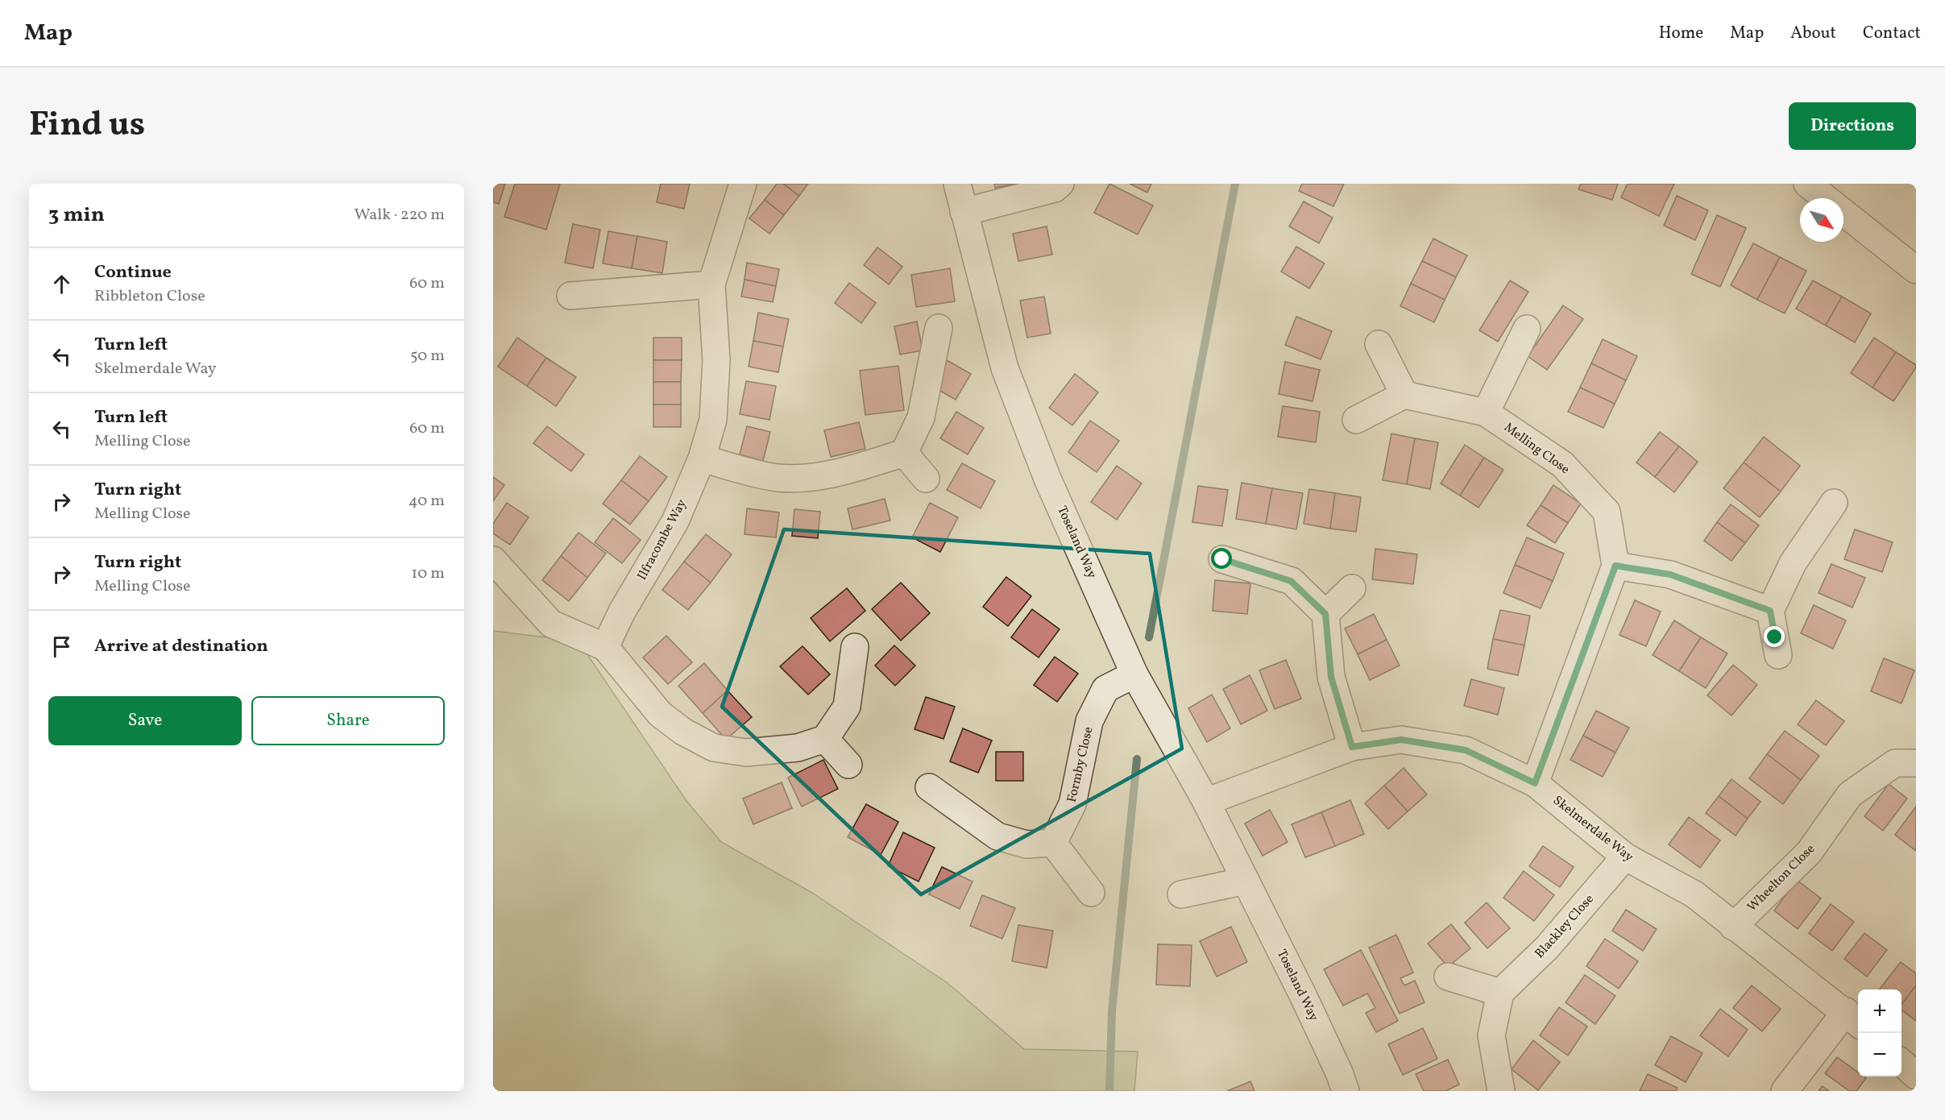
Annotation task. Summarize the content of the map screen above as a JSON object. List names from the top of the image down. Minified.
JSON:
{"streets":{"street":["Melling Close","Ilfracombe Way","Toseland Way","Formby Close","Skelmerdale Way","Wheelton Close","Blackley Close"]},"crossings":[["Melling Close","Skelmerdale Way"],["Toseland Way","Formby Close"],["Toseland Way","Skelmerdale Way"],["Skelmerdale Way","Wheelton Close"],["Skelmerdale Way","Blackley Close"]],"north":"bottom right","page":{"header":"Map","nav":["Home","Map","About","Contact"],"title":"Find us","buttons":["Directions",["Save","Share"]],"heading":["3 min","Walk · 220 m"],"list":[["Continue","Ribbleton Close","60 m"],["Turn left","Skelmerdale Way","50 m"],["Turn left","Melling Close","60 m"],["Turn right","Melling Close","40 m"],["Turn right","Melling Close","10 m"],"Arrive at destination"],"map_buttons":["+","−"]}}
